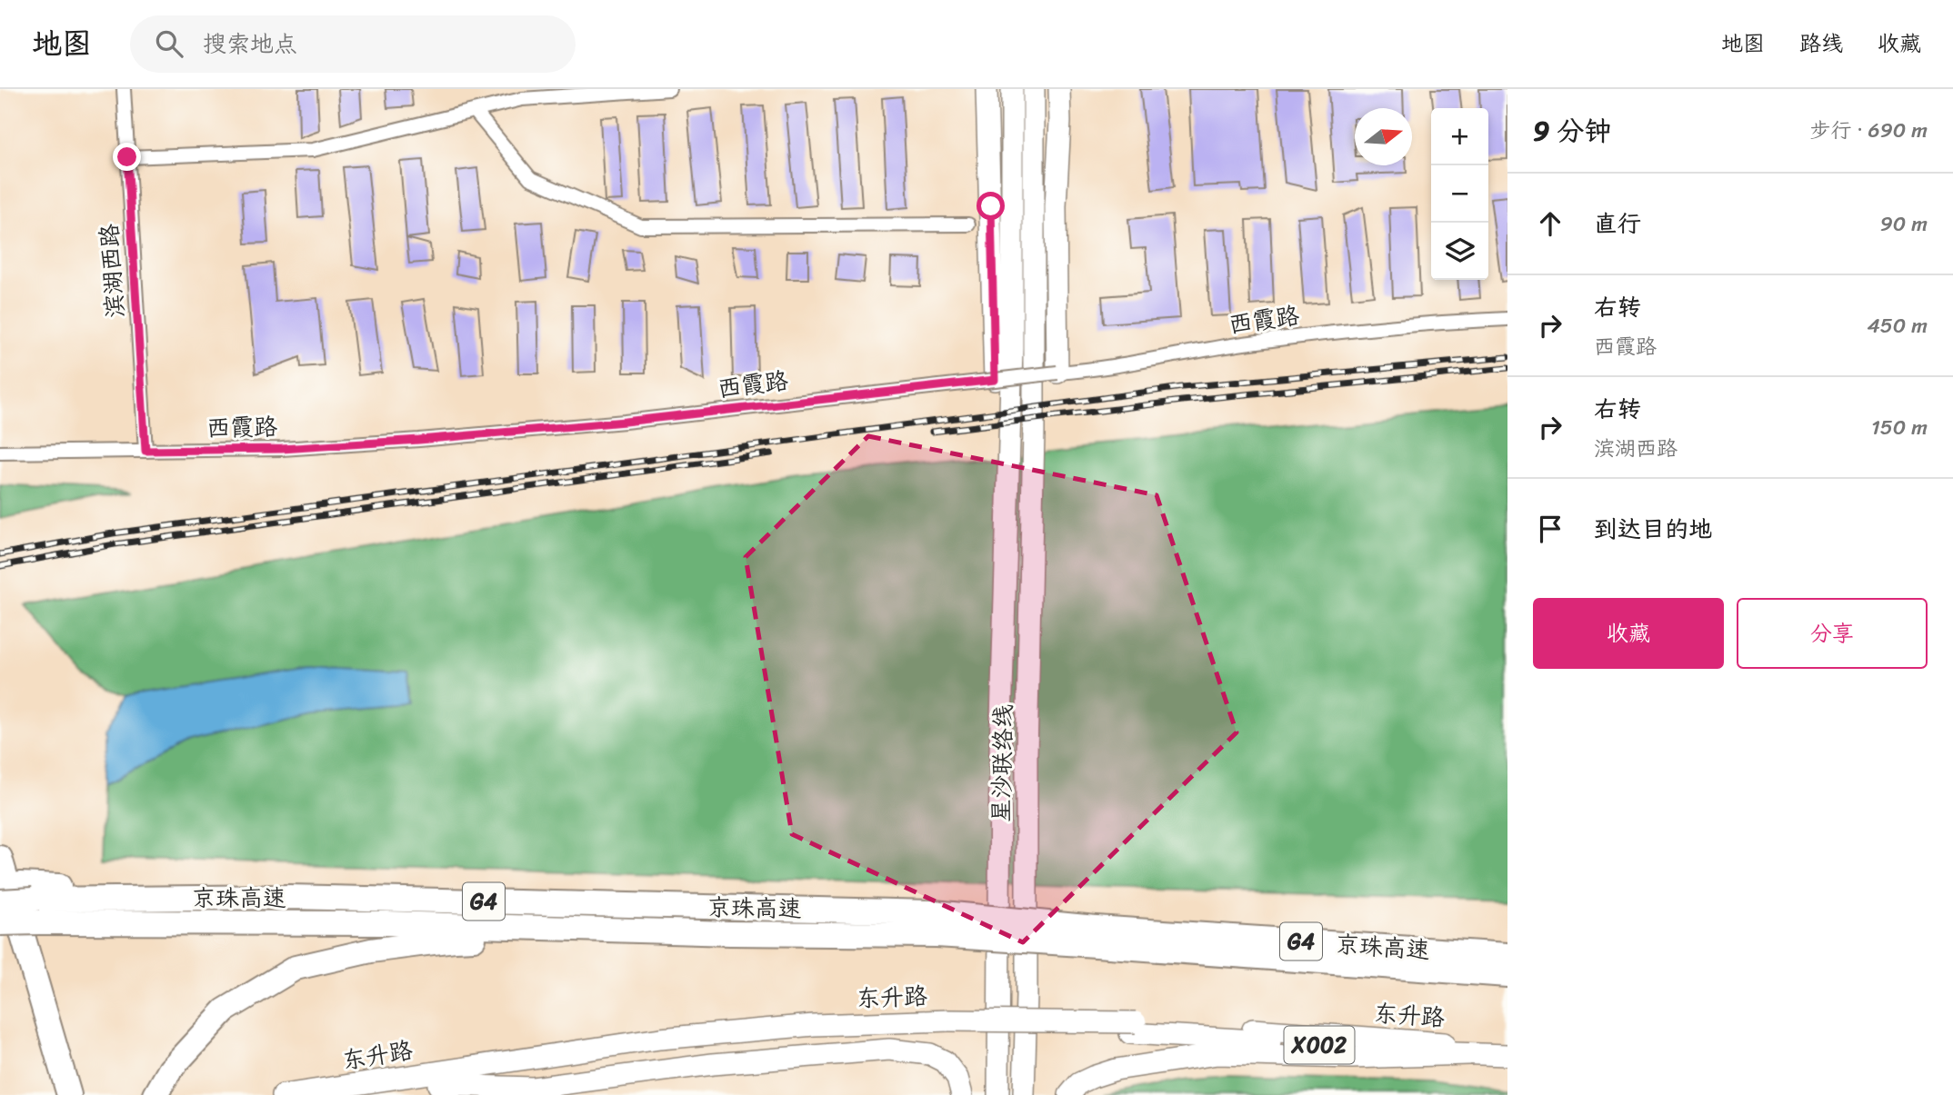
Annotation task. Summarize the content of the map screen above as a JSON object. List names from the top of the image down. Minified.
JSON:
{"streets":{"highway":["京珠高速","G4"],"main road":["星沙联络线","东升路","X002"],"street":["滨湖西路","西霞路"]},"crossings":[["滨湖西路","西霞路"]],"north":"right","page":{"header":"地图","search":"搜索地点","nav":["地图","路线","收藏"],"heading":["9 分钟","步行 · 690 m"],"map_buttons":["+","−"],"list":[["直行","90 m"],["右转","西霞路","450 m"],["右转","滨湖西路","150 m"],"到达目的地"],"buttons":["收藏","分享"]}}
